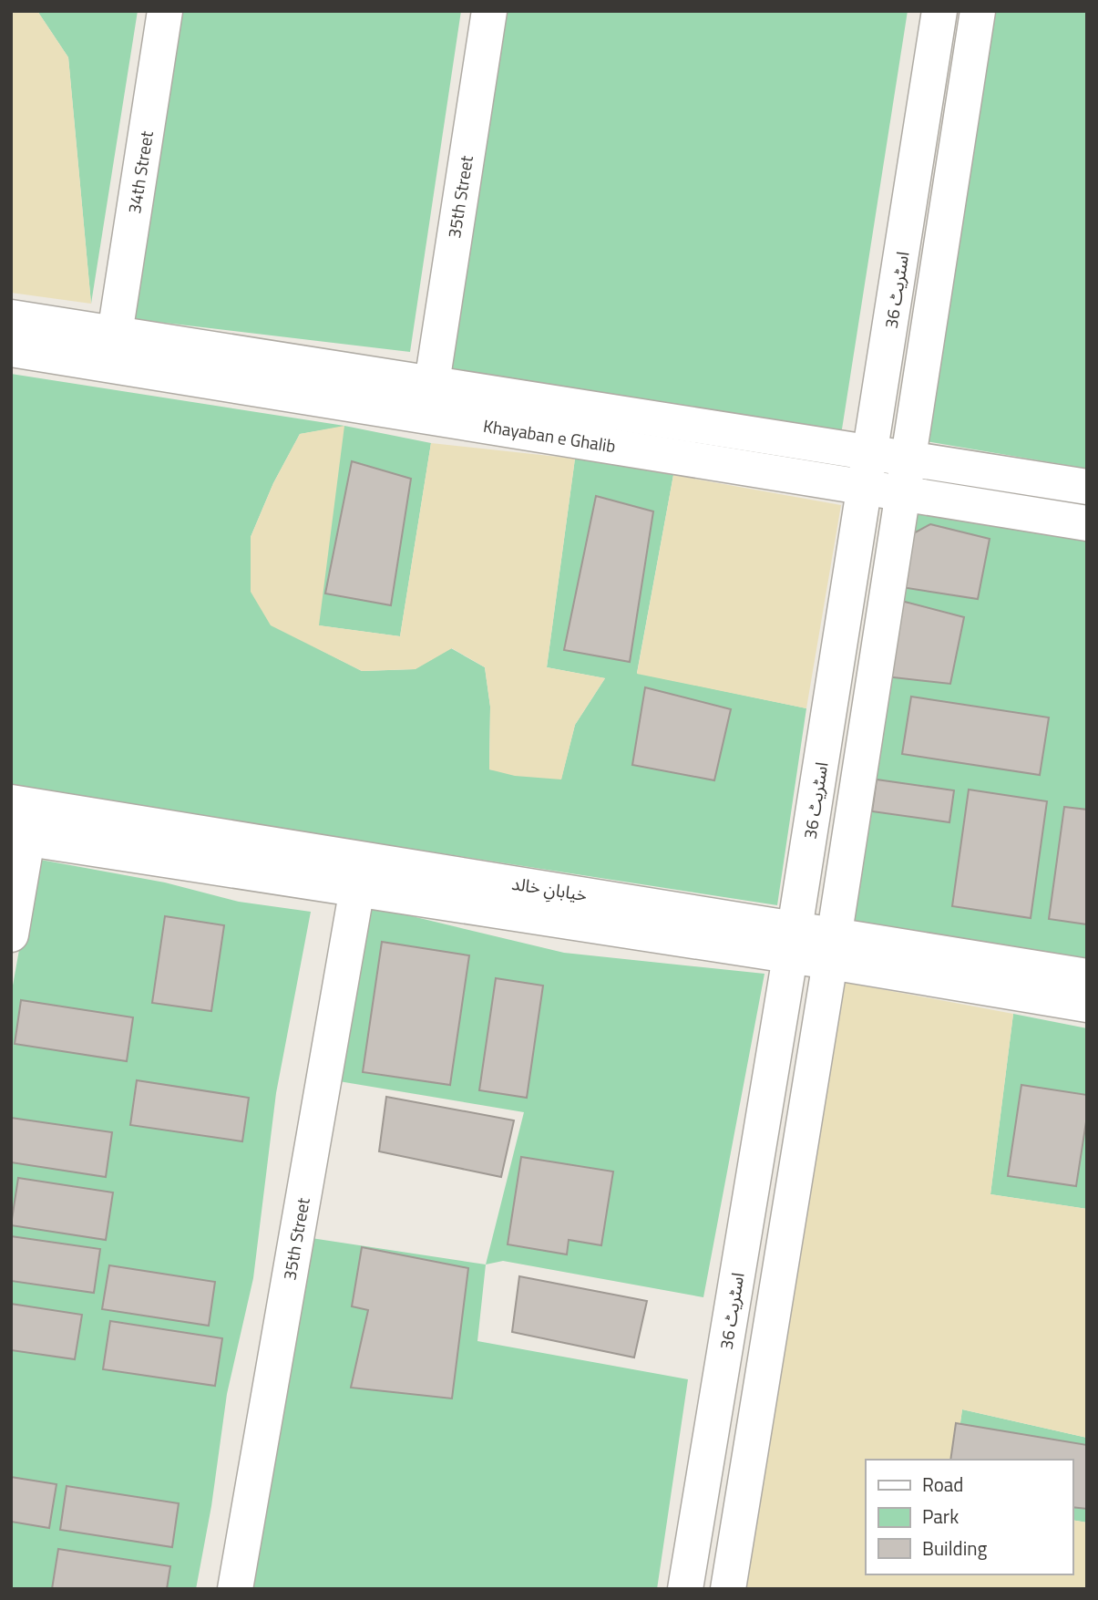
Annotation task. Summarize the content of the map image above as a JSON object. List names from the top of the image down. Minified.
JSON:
{"streets":{"street":["34th Street","35th Street","اسٹریٹ 36","Khayaban e Ghalib","خیابانِ خالد"]},"crossings":[["34th Street","Khayaban e Ghalib"],["35th Street","Khayaban e Ghalib"],["35th Street","خیابانِ خالد"],["اسٹریٹ 36","Khayaban e Ghalib"],["اسٹریٹ 36","خیابانِ خالد"]],"legend":["Road","Park","Building"]}
